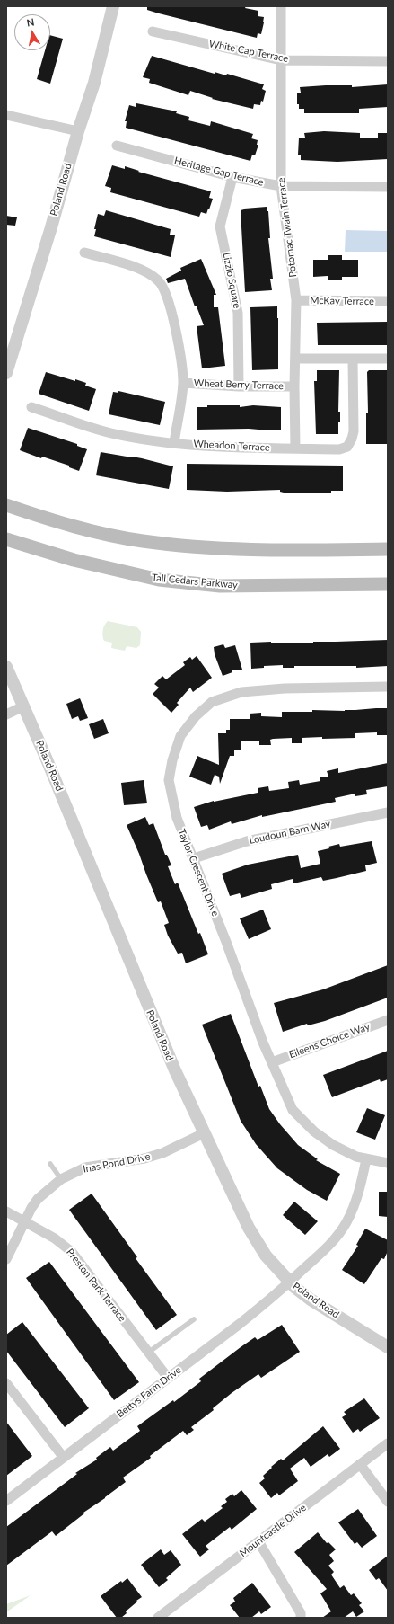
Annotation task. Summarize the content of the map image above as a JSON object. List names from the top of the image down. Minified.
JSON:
{"streets":{"main road":["Tall Cedars Parkway"],"street":["White Cap Terrace","Heritage Gap Terrace","Poland Road","Potomac Twain Terrace","Lizzio Square","McKay Terrace","Wheat Berry Terrace","Wheadon Terrace","Loudoun Barn Way","Taylor Crescent Drive","Eileens Choice Way","Inas Pond Drive","Preston Park Terrace","Bettys Farm Drive","Mountcastle Drive"]},"crossings":[["White Cap Terrace","Potomac Twain Terrace"],["Heritage Gap Terrace","Potomac Twain Terrace"],["Heritage Gap Terrace","Lizzio Square"],["Poland Road","Inas Pond Drive"],["Poland Road","Bettys Farm Drive"],["Potomac Twain Terrace","McKay Terrace"],["Potomac Twain Terrace","Wheat Berry Terrace"],["Potomac Twain Terrace","Wheadon Terrace"],["Lizzio Square","Wheat Berry Terrace"],["Loudoun Barn Way","Taylor Crescent Drive"],["Taylor Crescent Drive","Eileens Choice Way"],["Taylor Crescent Drive","Bettys Farm Drive"],["Inas Pond Drive","Preston Park Terrace"],["Preston Park Terrace","Bettys Farm Drive"]],"north":"top"}
